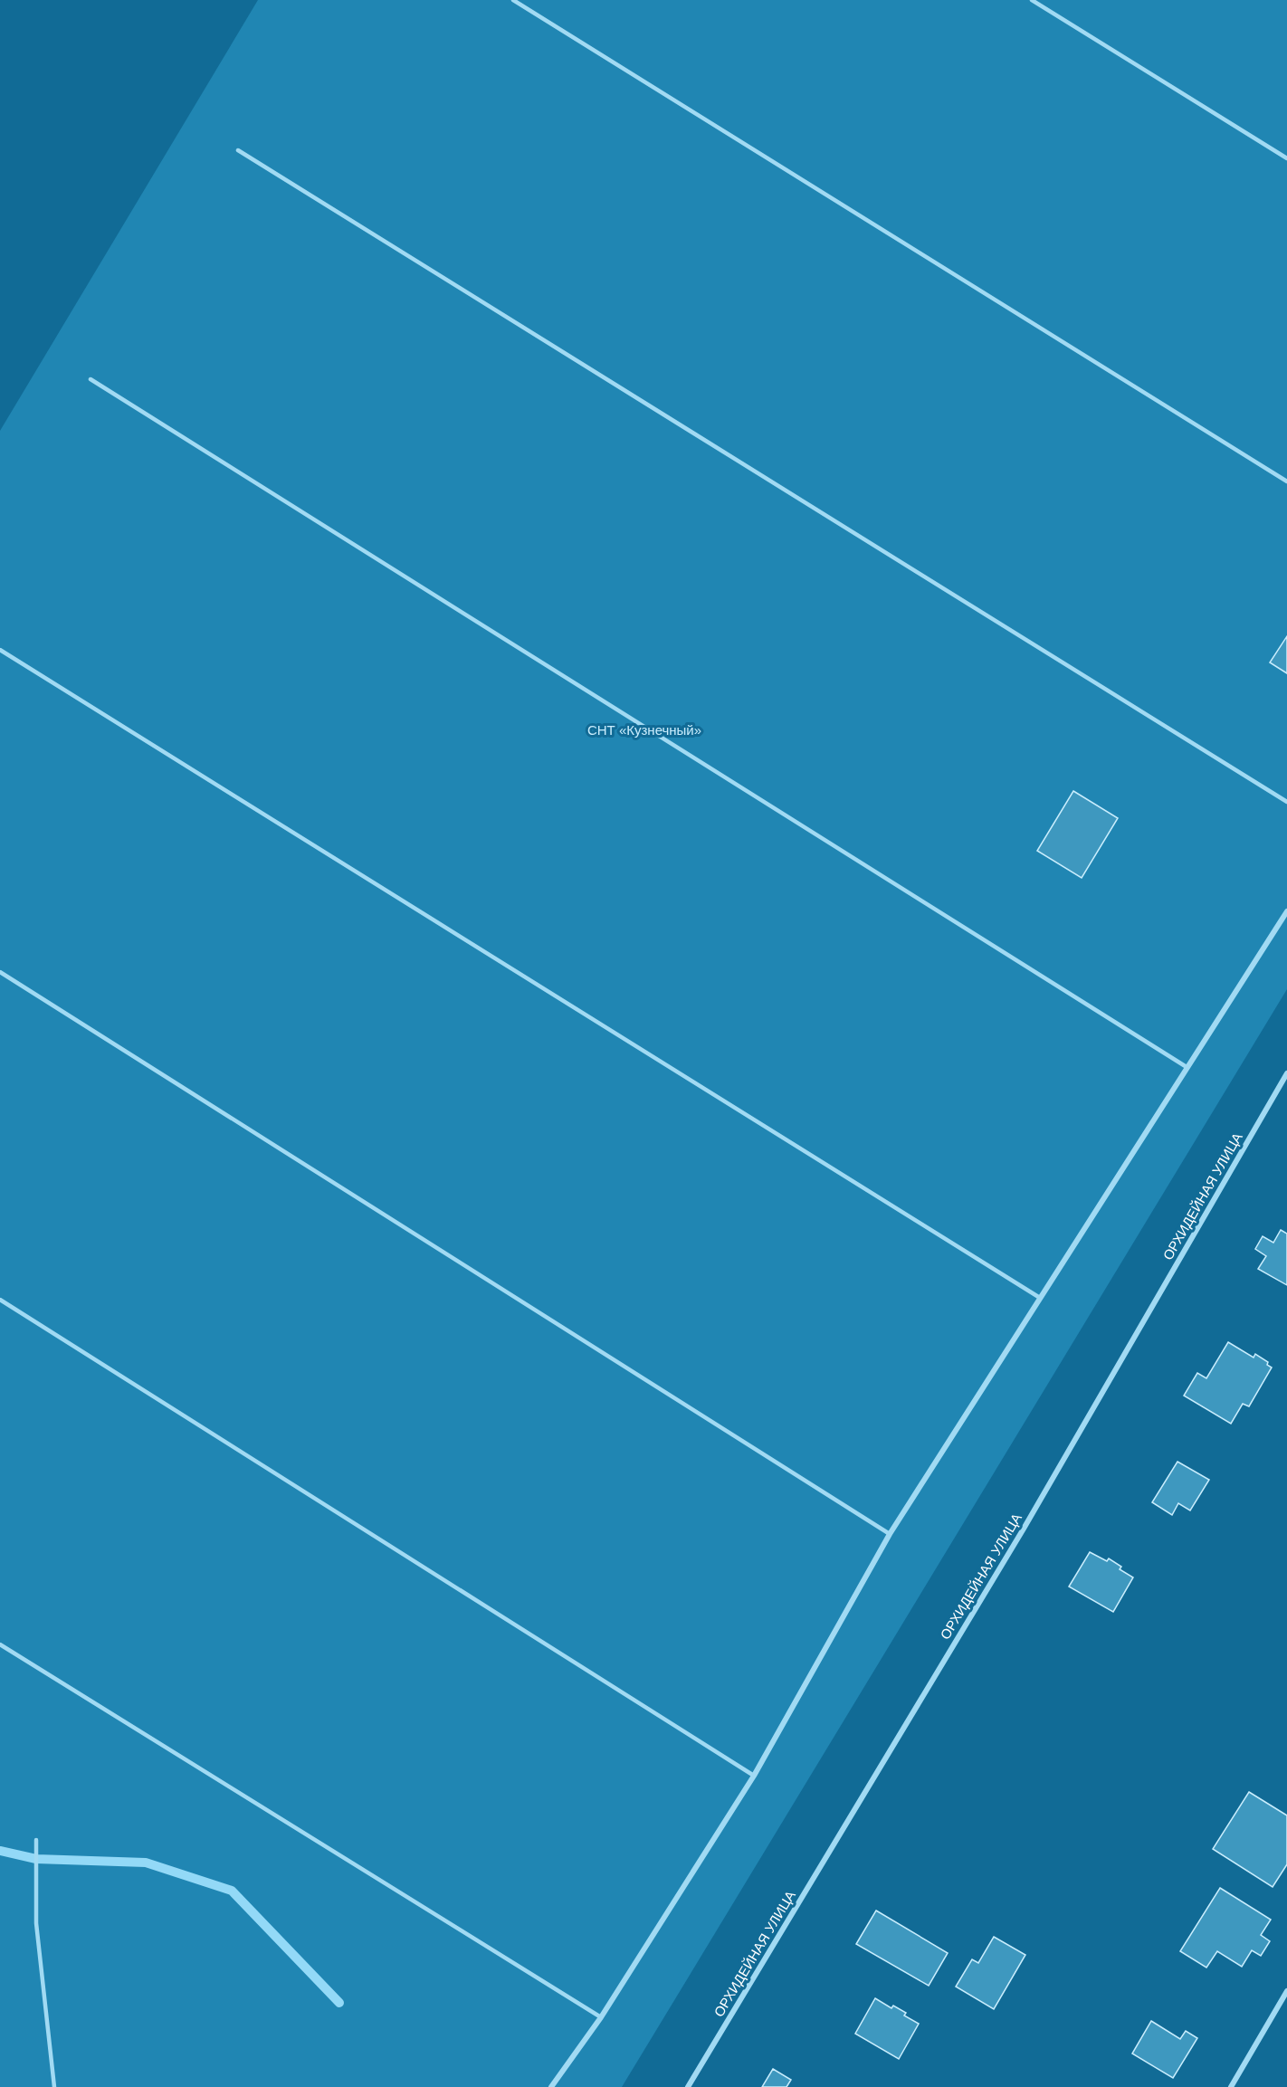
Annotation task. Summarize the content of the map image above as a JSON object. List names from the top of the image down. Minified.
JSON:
{"streets":{"street":["ОРХИДЕЙНАЯ УЛИЦА"]},"parks":["СНТ «Кузнечный»"]}
